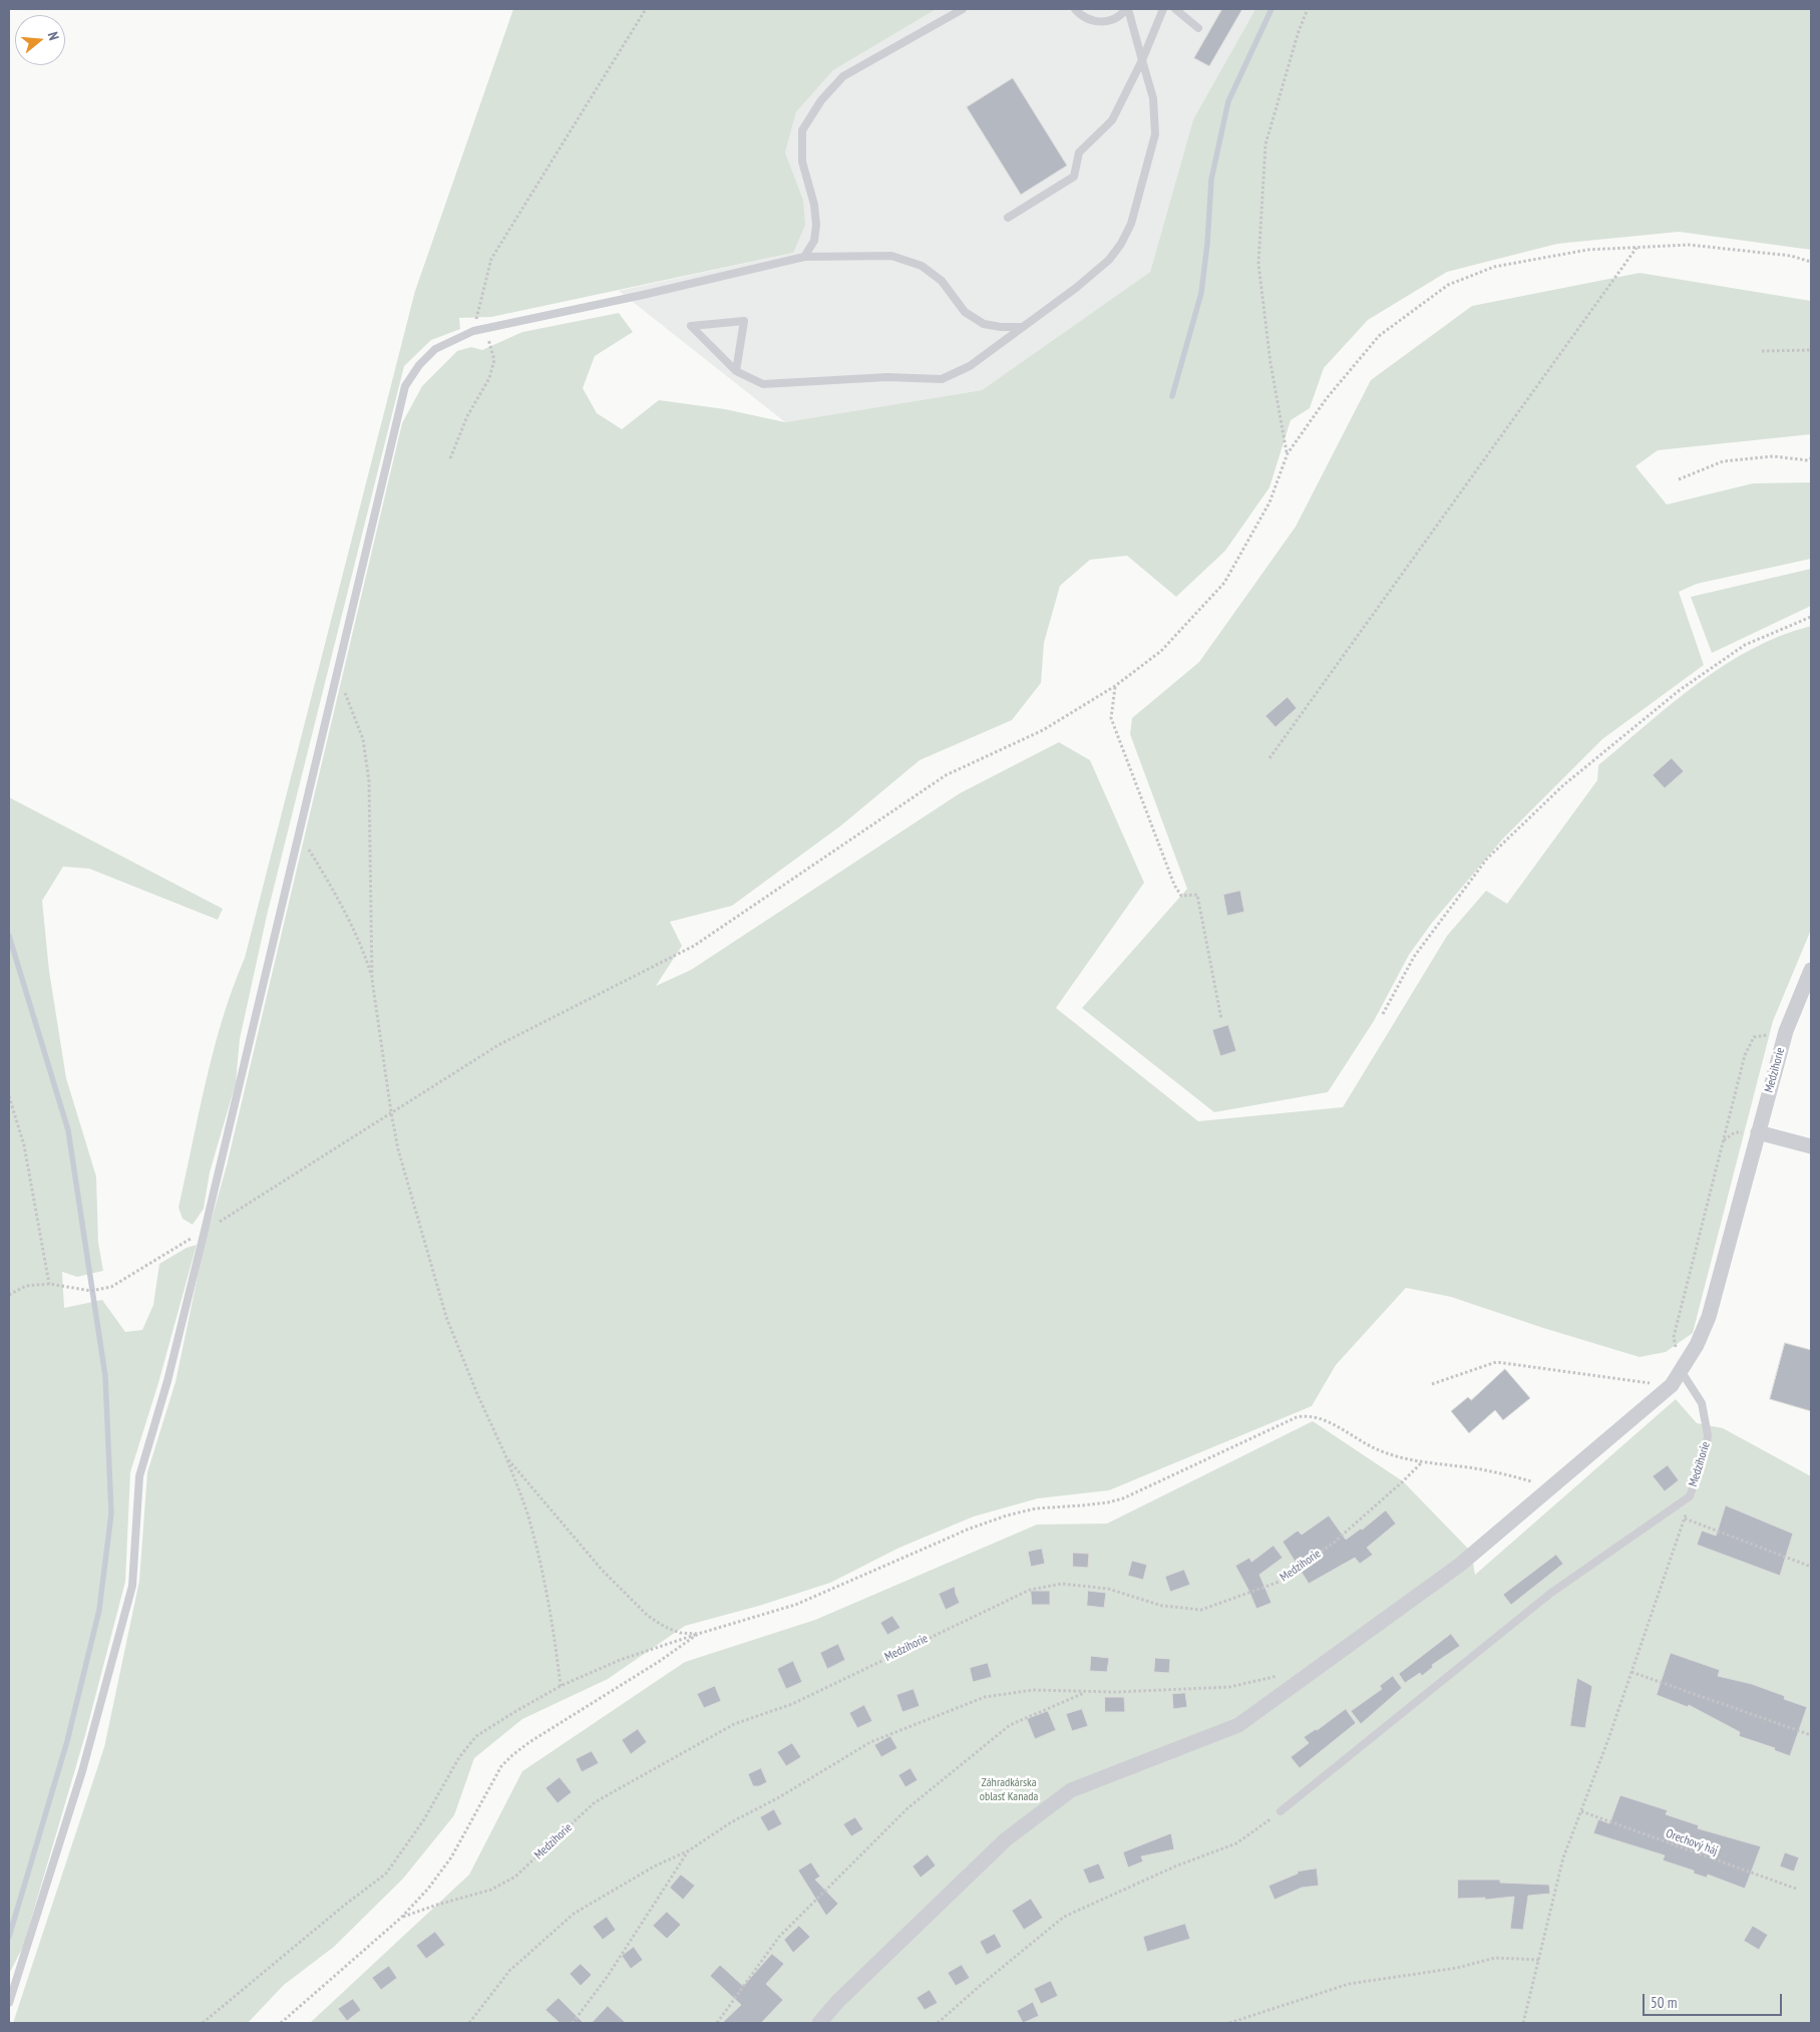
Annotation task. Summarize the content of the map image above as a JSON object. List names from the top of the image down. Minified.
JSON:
{"streets":{"street":["Medzihorie"],"path":["Orechový háj"]},"parks":["Záhradkárska oblasť Kanada"],"scale_bar":"50 m","north":"right"}
